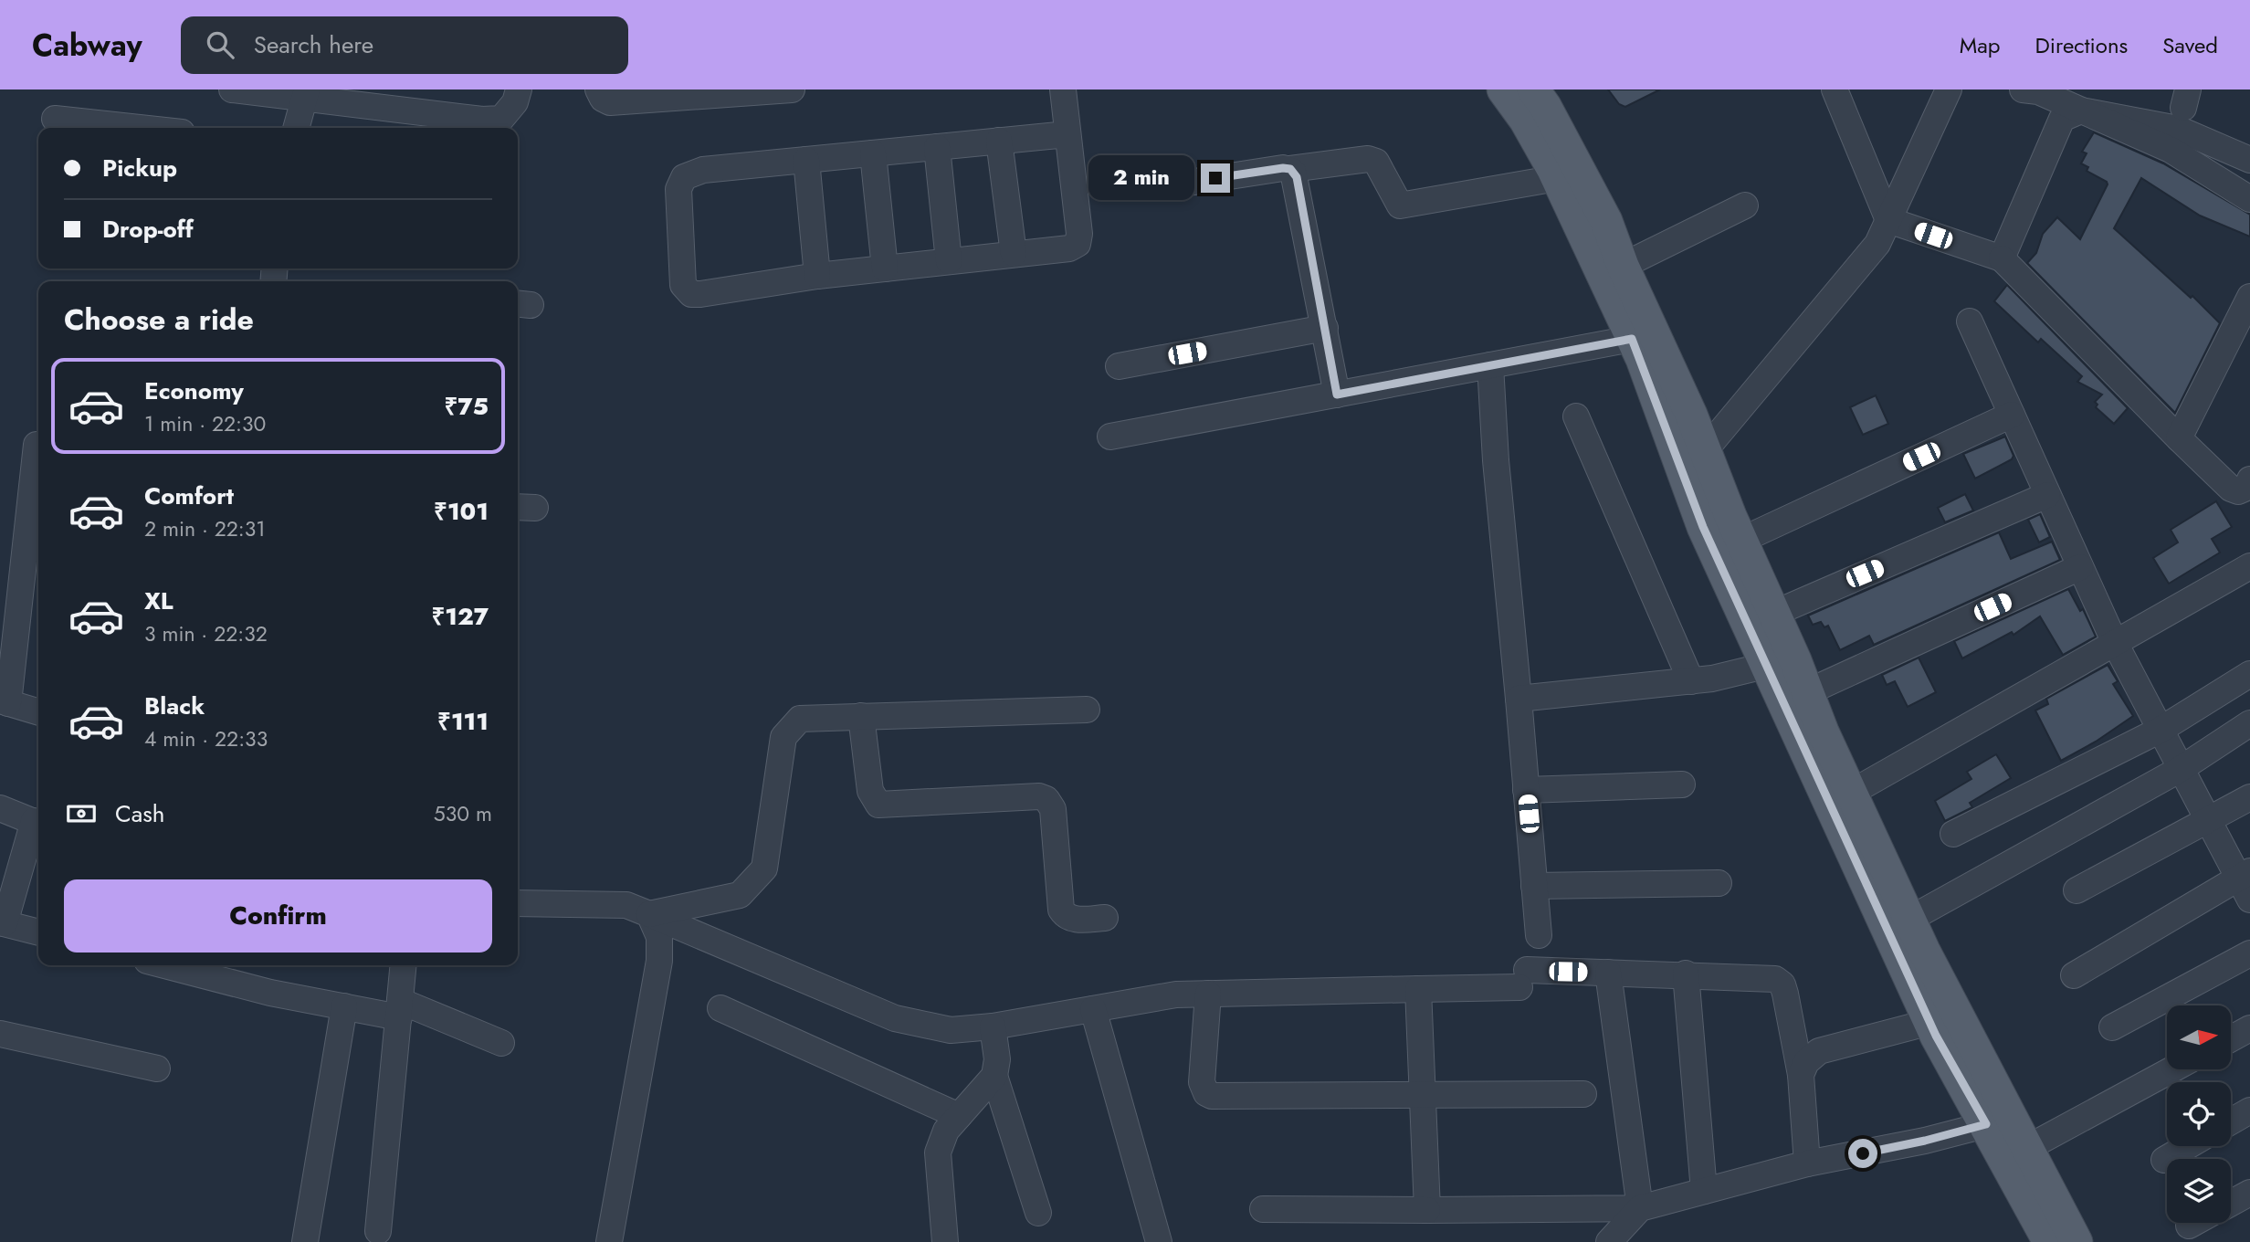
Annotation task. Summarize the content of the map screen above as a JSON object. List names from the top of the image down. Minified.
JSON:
{"north":"right","page":{"header":"Cabway","search":"Search here","nav":["Map","Directions","Saved"],"banner":["Pickup","Drop-off"],"bubble":"2 min","heading":"Choose a ride","list":[{"name":"Economy","note":"1 min · 22:30","value":"₹75"},{"name":"Comfort","note":"2 min · 22:31","value":"₹101"},{"name":"XL","note":"3 min · 22:32","value":"₹127"},{"name":"Black","note":"4 min · 22:33","value":"₹111"}],"pay":["Cash","530 m"],"buttons":"Confirm"}}
